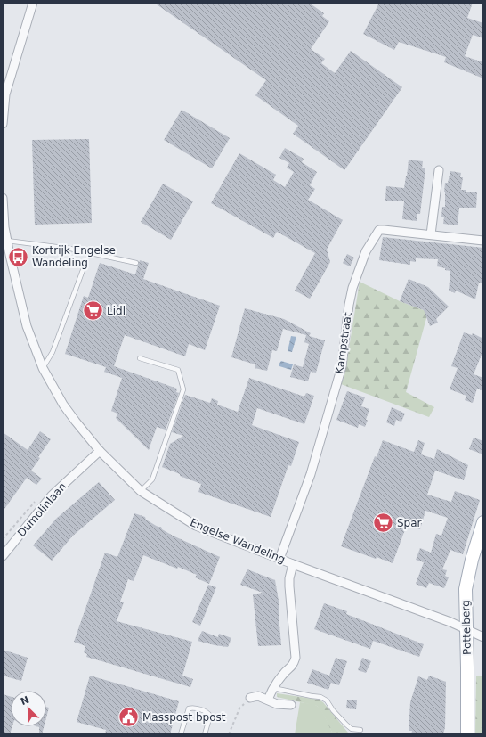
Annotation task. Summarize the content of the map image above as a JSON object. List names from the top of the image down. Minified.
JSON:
{"streets":{"main road":["Pottelberg"],"street":["Kampstraat","Dumolinlaan","Engelse Wandeling"]},"crossings":[["Kampstraat","Engelse Wandeling"],["Dumolinlaan","Engelse Wandeling"],["Engelse Wandeling","Pottelberg"]],"places":{"bus stop":["Kortrijk Engelse Wandeling"],"supermarket":["Lidl","Spar"],"public building":["Masspost bpost"]},"north":"top left"}
